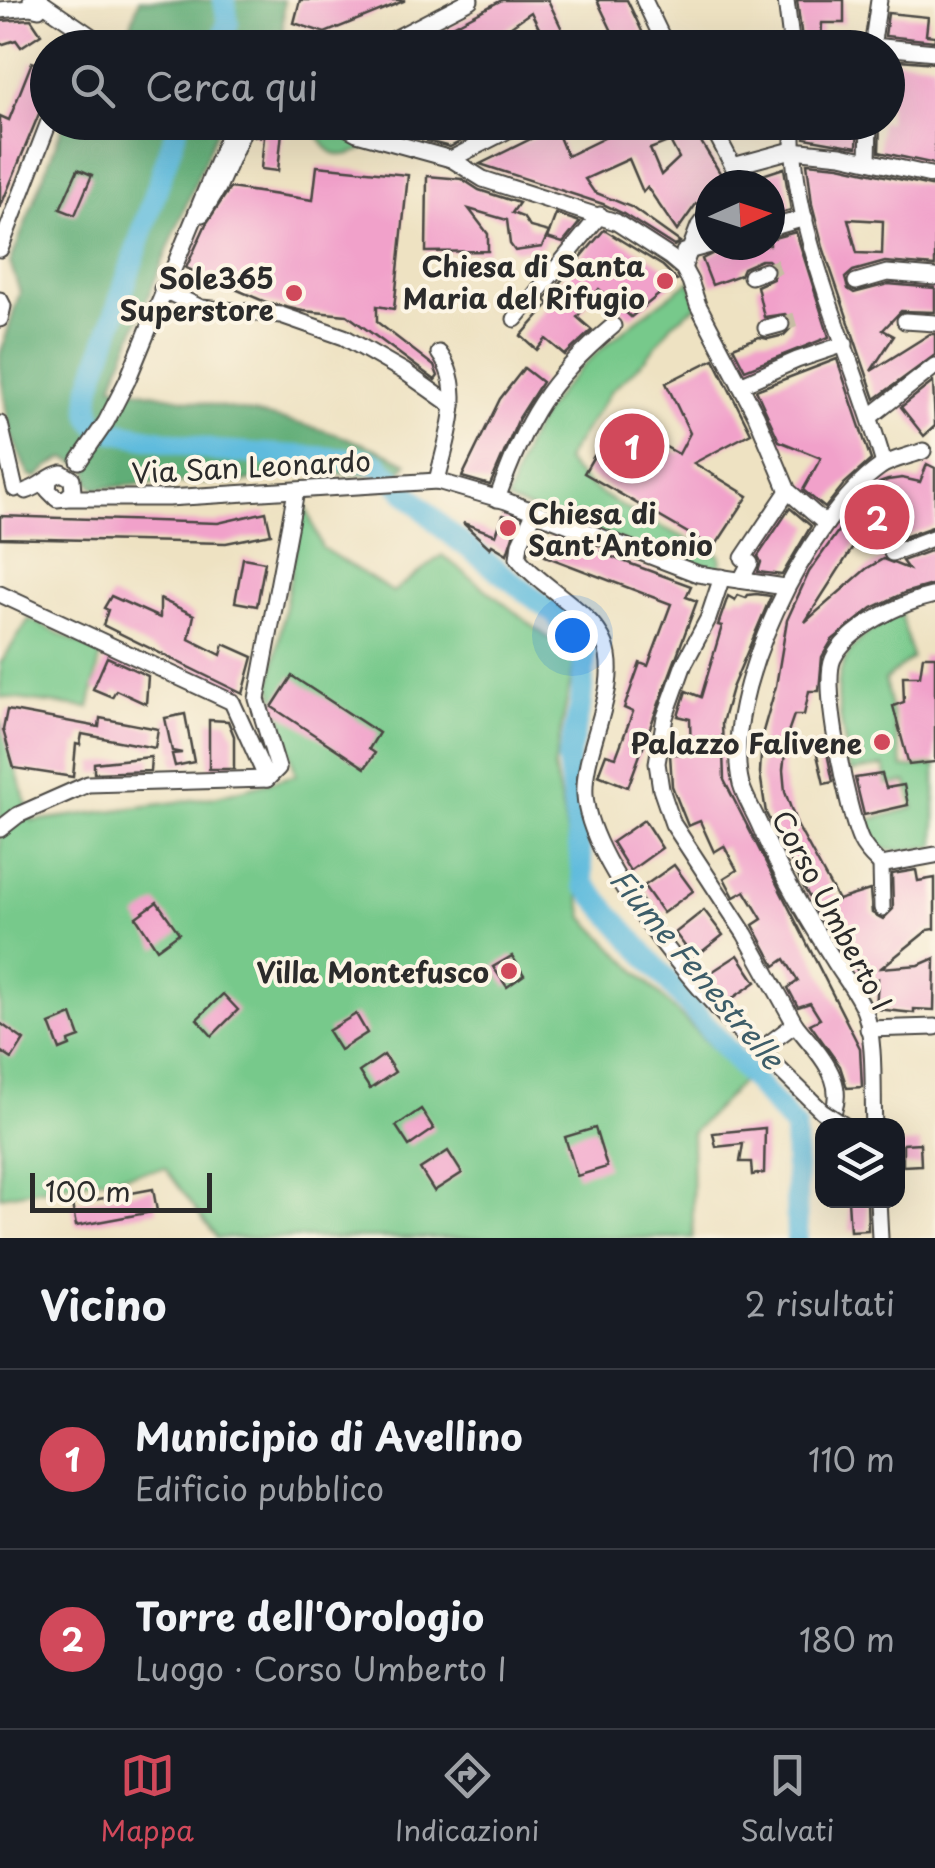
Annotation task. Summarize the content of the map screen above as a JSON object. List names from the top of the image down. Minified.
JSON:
{"streets":{"street":["Via San Leonardo","Corso Umberto I"]},"water":["Fiume Fenestrelle"],"places":["Chiesa di Santa Maria del Rifugio","Sole365 Superstore","Chiesa di Sant'Antonio","Palazzo Falivene","Villa Montefusco"],"scale_bar":"100 m","north":"right","page":{"search":"Cerca qui","pins":["1","2"],"scale":"100 m","heading":["Vicino","2 risultati"],"list":[{"mark":"1","name":"Municipio di Avellino","note":"Edificio pubblico","value":"110 m"},{"mark":"2","name":"Torre dell'Orologio","note":"Luogo · Corso Umberto I","value":"180 m"}],"nav":["Mappa","Indicazioni","Salvati"]}}
